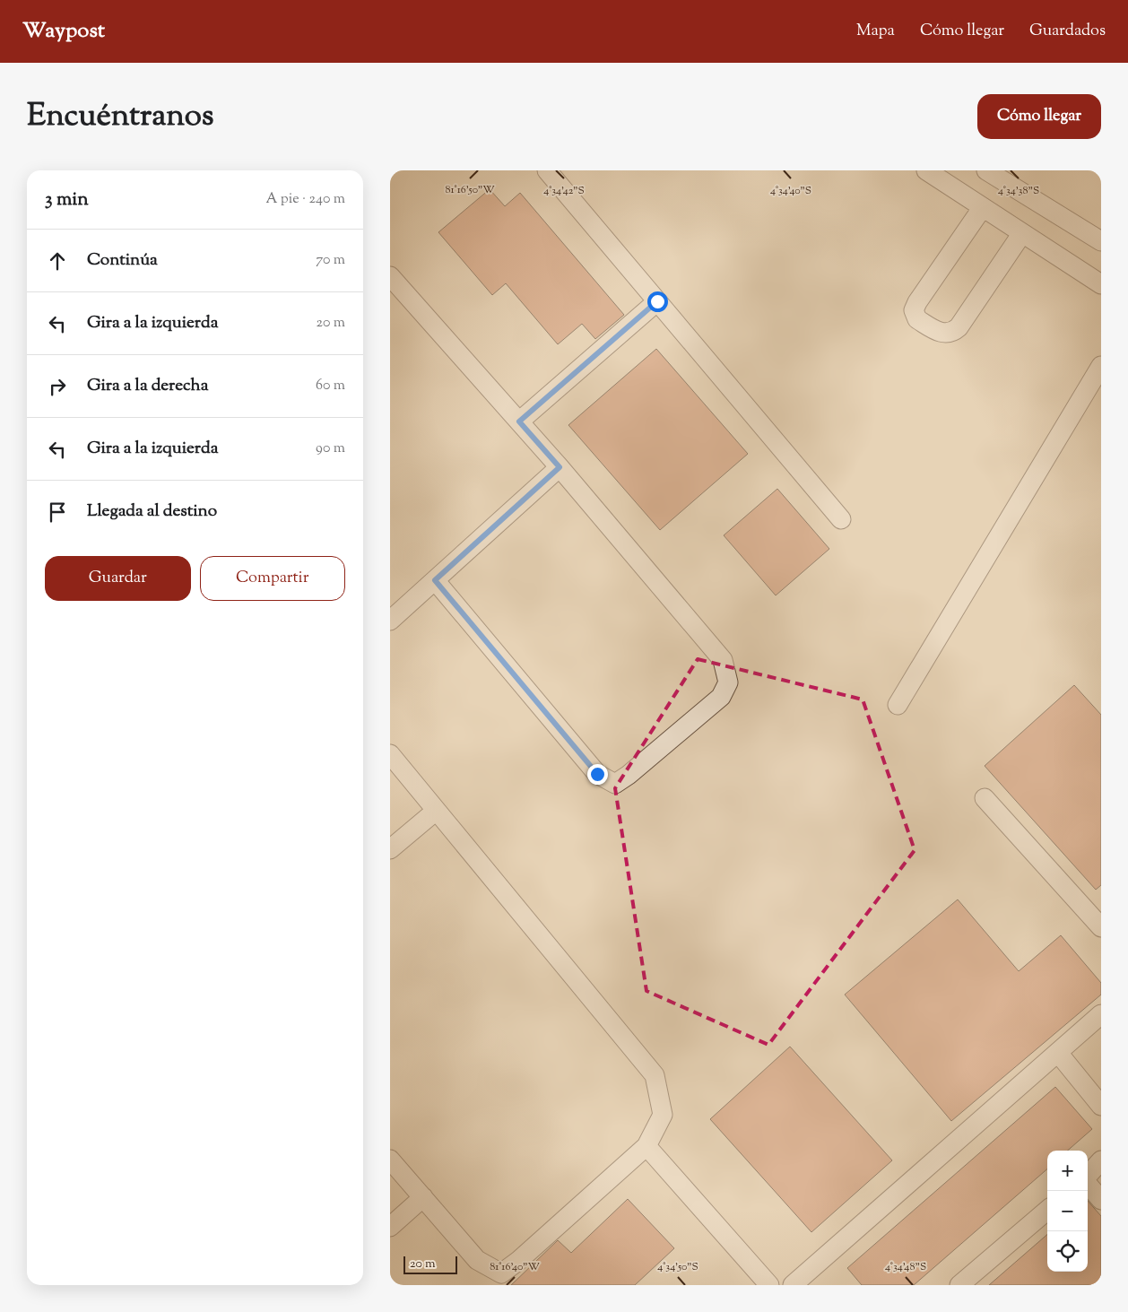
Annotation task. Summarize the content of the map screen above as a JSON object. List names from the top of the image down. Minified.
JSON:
{"scale_bar":"20 m","page":{"header":"Waypost","nav":["Mapa","Cómo llegar","Guardados"],"title":"Encuéntranos","buttons":["Cómo llegar",["Guardar","Compartir"]],"heading":["3 min","A pie · 240 m"],"list":[["Continúa","70 m"],["Gira a la izquierda","20 m"],["Gira a la derecha","60 m"],["Gira a la izquierda","90 m"],"Llegada al destino"],"map_buttons":["+","−"],"scale":"20 m"},"coordinates":["81°16'50\"W","4°34'42\"S","4°34'40\"S","4°34'38\"S","4°34'50\"S","4°34'48\"S","81°16'40\"W"]}
